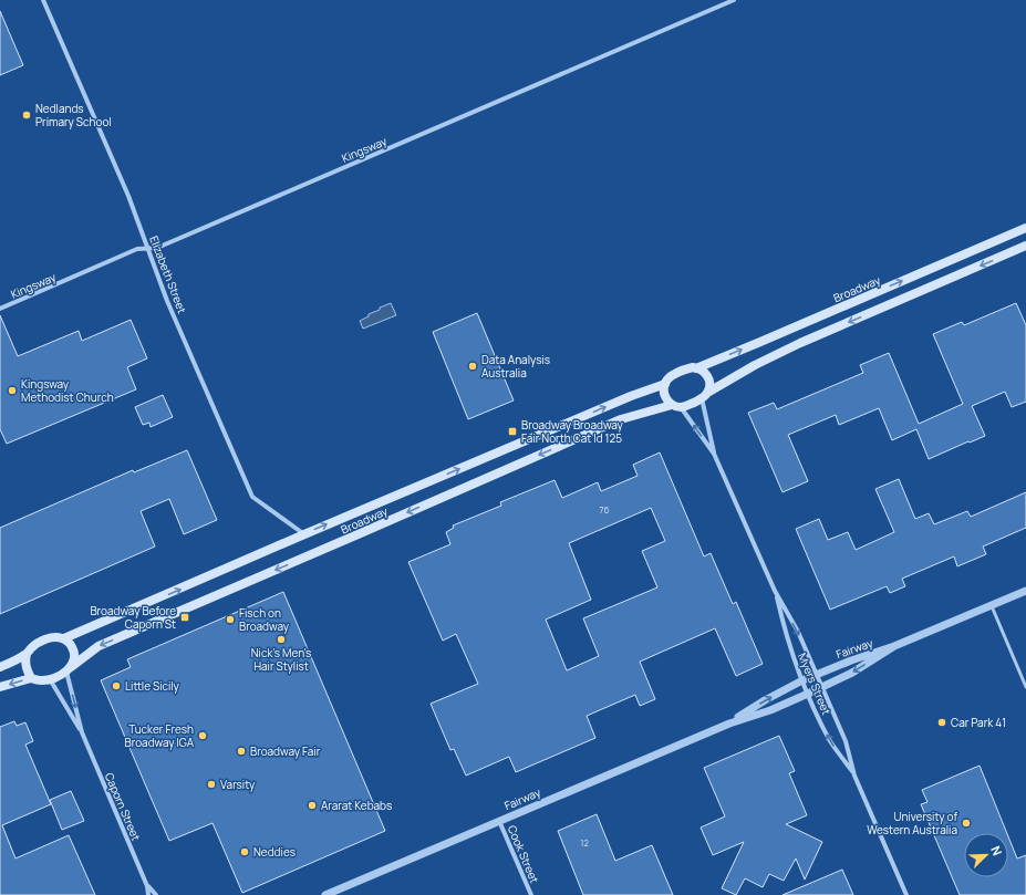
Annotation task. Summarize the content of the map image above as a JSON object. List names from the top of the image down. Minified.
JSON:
{"streets":{"main road":["Broadway"],"street":["Kingsway","Elizabeth Street","Fairway","Myers Street","Caporn Street","Cook Street"]},"crossings":[["Kingsway","Elizabeth Street"],["Elizabeth Street","Broadway"],["Broadway","Myers Street"],["Broadway","Caporn Street"],["Fairway","Myers Street"],["Fairway","Cook Street"]],"places":{"other":["Nedlands Primary School","Data Analysis Australia","Kingsway Methodist Church","Fisch on Broadway","Nick's Men's Hair Stylist","Little Sicily","Car Park 41","Tucker Fresh Broadway IGA","Broadway Fair","Varsity","Ararat Kebabs","University of Western Australia","Neddies"],"transit":["Broadway Broadway Fair North Cat Id 125","Broadway Before Caporn St"]},"house_numbers":["76","12"],"north":"top right"}
